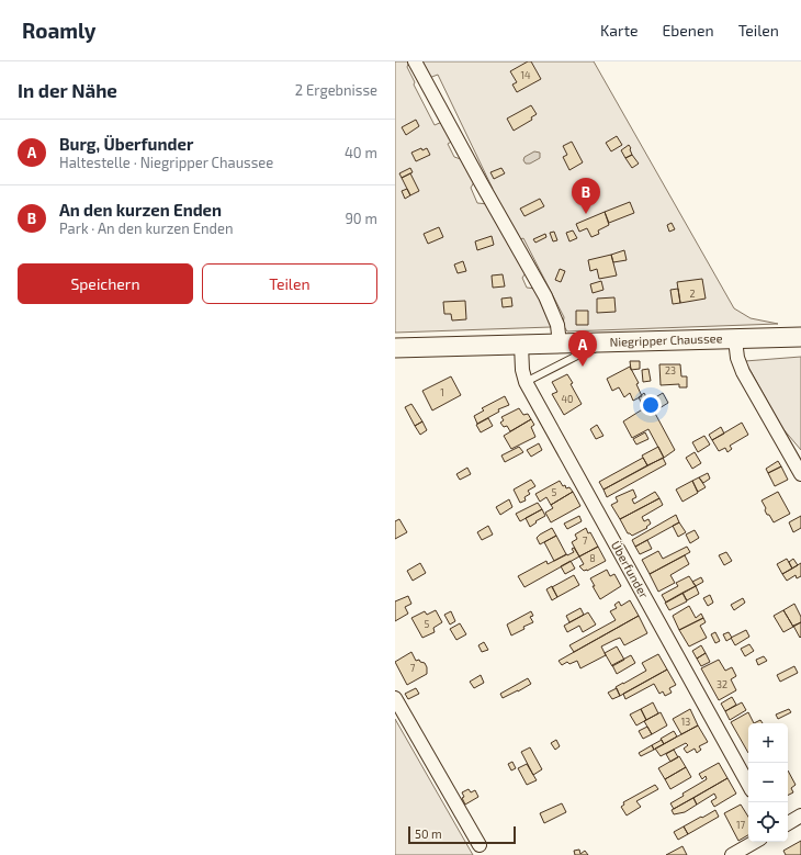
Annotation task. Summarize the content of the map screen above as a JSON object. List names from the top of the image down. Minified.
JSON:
{"streets":{"main road":["Niegripper Chaussee"],"street":["Überfunder"]},"crossings":[["Niegripper Chaussee","Überfunder"]],"house_numbers":["14","2","23","1","40","5","7","8","5","7","32","13","17"],"scale_bar":"50 m","page":{"header":"Roamly","nav":["Karte","Ebenen","Teilen"],"heading":["In der Nähe","2 Ergebnisse"],"list":[{"mark":"A","name":"Burg, Überfunder","note":"Haltestelle · Niegripper Chaussee","value":"40 m"},{"mark":"B","name":"An den kurzen Enden","note":"Park · An den kurzen Enden","value":"90 m"}],"pins":["B","A"],"buttons":["Speichern","Teilen"],"map_buttons":["+","−"],"scale":"50 m"}}
